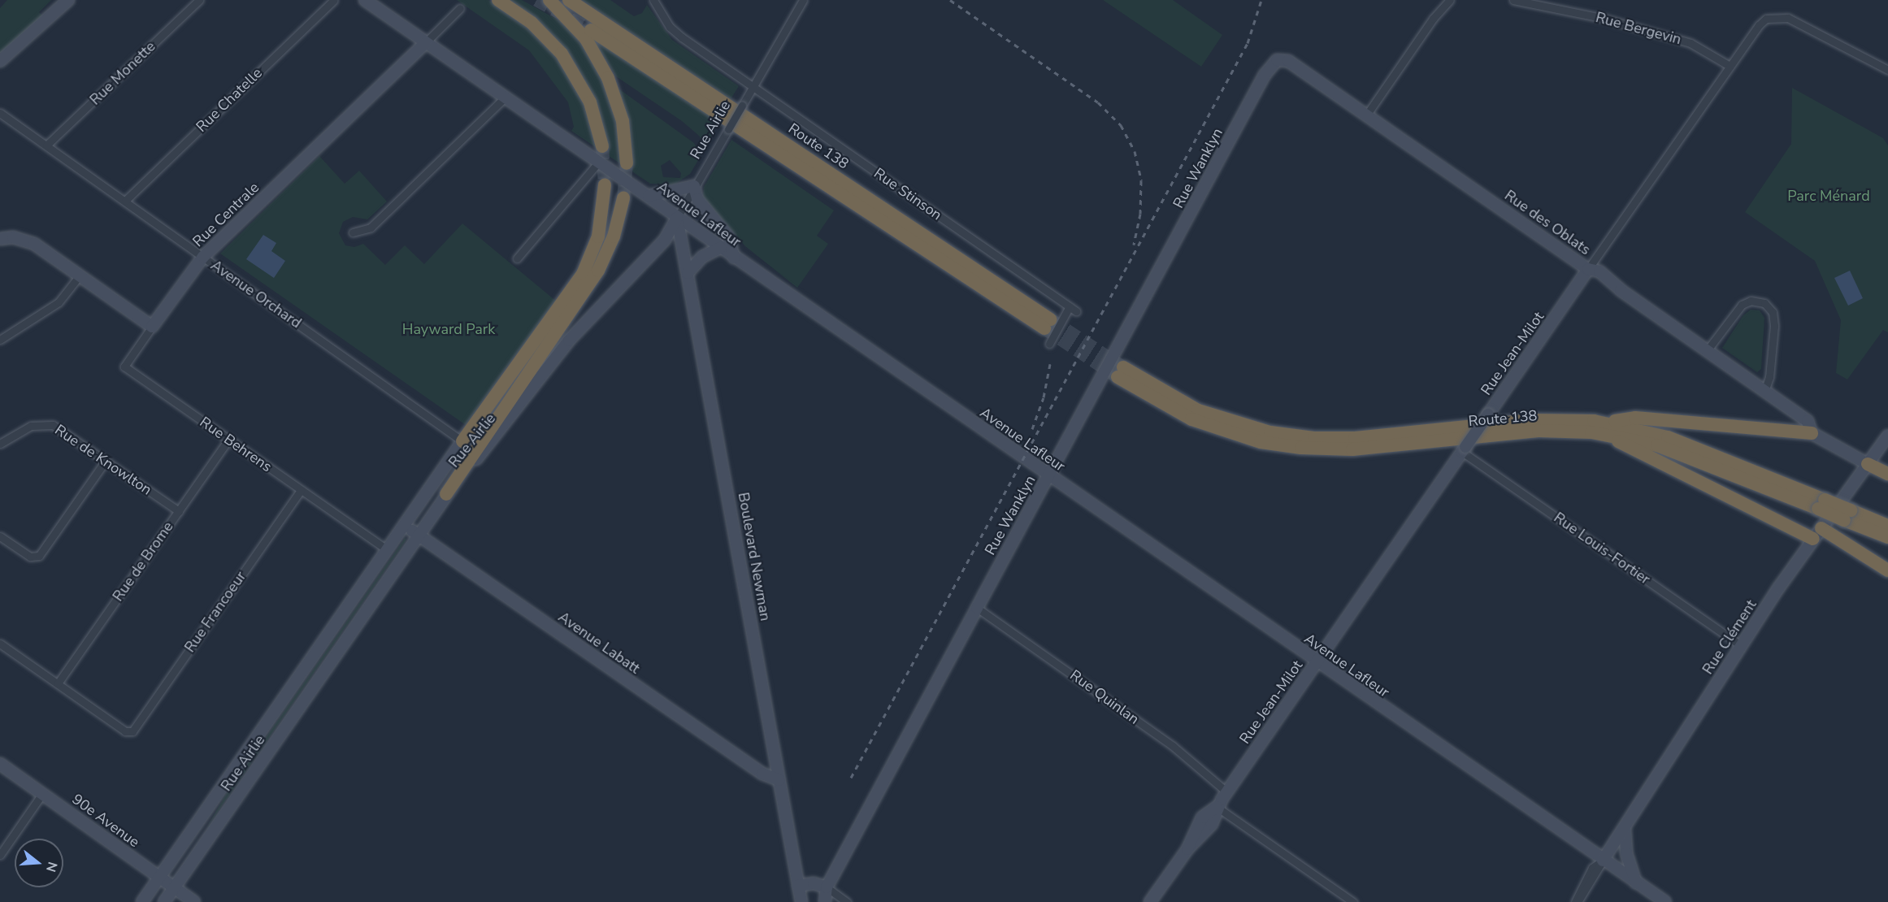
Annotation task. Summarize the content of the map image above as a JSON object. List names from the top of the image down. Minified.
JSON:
{"streets":{"highway":["Route 138"],"main road":["Rue Airlie","Rue Wanklyn","Rue Centrale","Avenue Lafleur","Rue des Oblats","Rue Jean-Milot","Boulevard Newman","Rue Clément","Avenue Labatt","90e Avenue"],"street":["Rue Bergevin","Rue Monette","Rue Chatelle","Rue Stinson","Avenue Orchard","Rue Behrens","Rue de Knowlton","Rue Louis-Fortier","Rue de Brome","Rue Francoeur","Rue Quinlan"]},"crossings":[["Rue Bergevin","Rue Jean-Milot"],["Rue Monette","Avenue Orchard"],["Rue Chatelle","Avenue Orchard"],["Rue Airlie","Rue Stinson"],["Rue Airlie","Avenue Lafleur"],["Rue Airlie","Avenue Orchard"],["Rue Airlie","Rue Behrens"],["Rue Airlie","Boulevard Newman"],["Rue Airlie","Avenue Labatt"],["Rue Airlie","90e Avenue"],["Rue Wanklyn","Avenue Lafleur"],["Rue Wanklyn","Rue des Oblats"],["Rue Wanklyn","Rue Quinlan"],["Rue Centrale","Avenue Lafleur"],["Rue Centrale","Avenue Orchard"],["Rue Centrale","Rue Behrens"],["Avenue Lafleur","Rue Jean-Milot"],["Avenue Lafleur","Boulevard Newman"],["Avenue Lafleur","Rue Clément"],["Rue des Oblats","Rue Jean-Milot"],["Rue Jean-Milot","Rue Louis-Fortier"],["Rue Jean-Milot","Rue Quinlan"],["Rue Behrens","Rue de Brome"],["Rue Behrens","Rue Francoeur"],["Rue de Knowlton","Rue de Brome"],["Rue Louis-Fortier","Rue Clément"],["Boulevard Newman","Avenue Labatt"],["Rue de Brome","Rue Francoeur"]],"parks":["Parc Ménard","Hayward Park"],"north":"right"}
